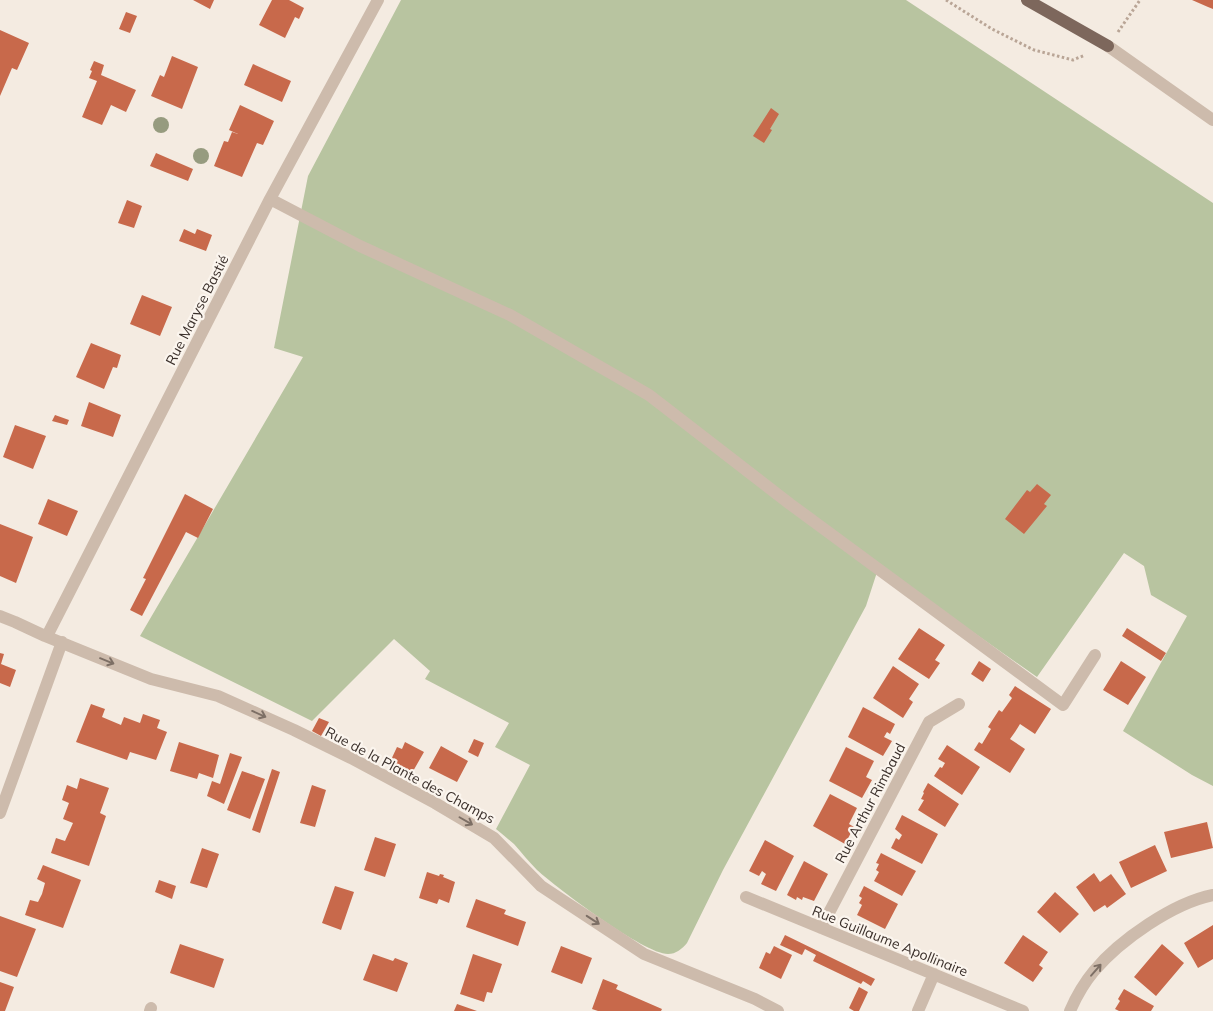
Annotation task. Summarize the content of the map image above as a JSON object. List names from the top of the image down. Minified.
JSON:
{"streets":{"street":["Rue Maryse Bastié","Rue de la Plante des Champs","Rue Arthur Rimbaud","Rue Guillaume Apollinaire"]},"crossings":[["Rue Maryse Bastié","Rue de la Plante des Champs"],["Rue Arthur Rimbaud","Rue Guillaume Apollinaire"]],"one_way":["Rue de la Plante des Champs"]}
